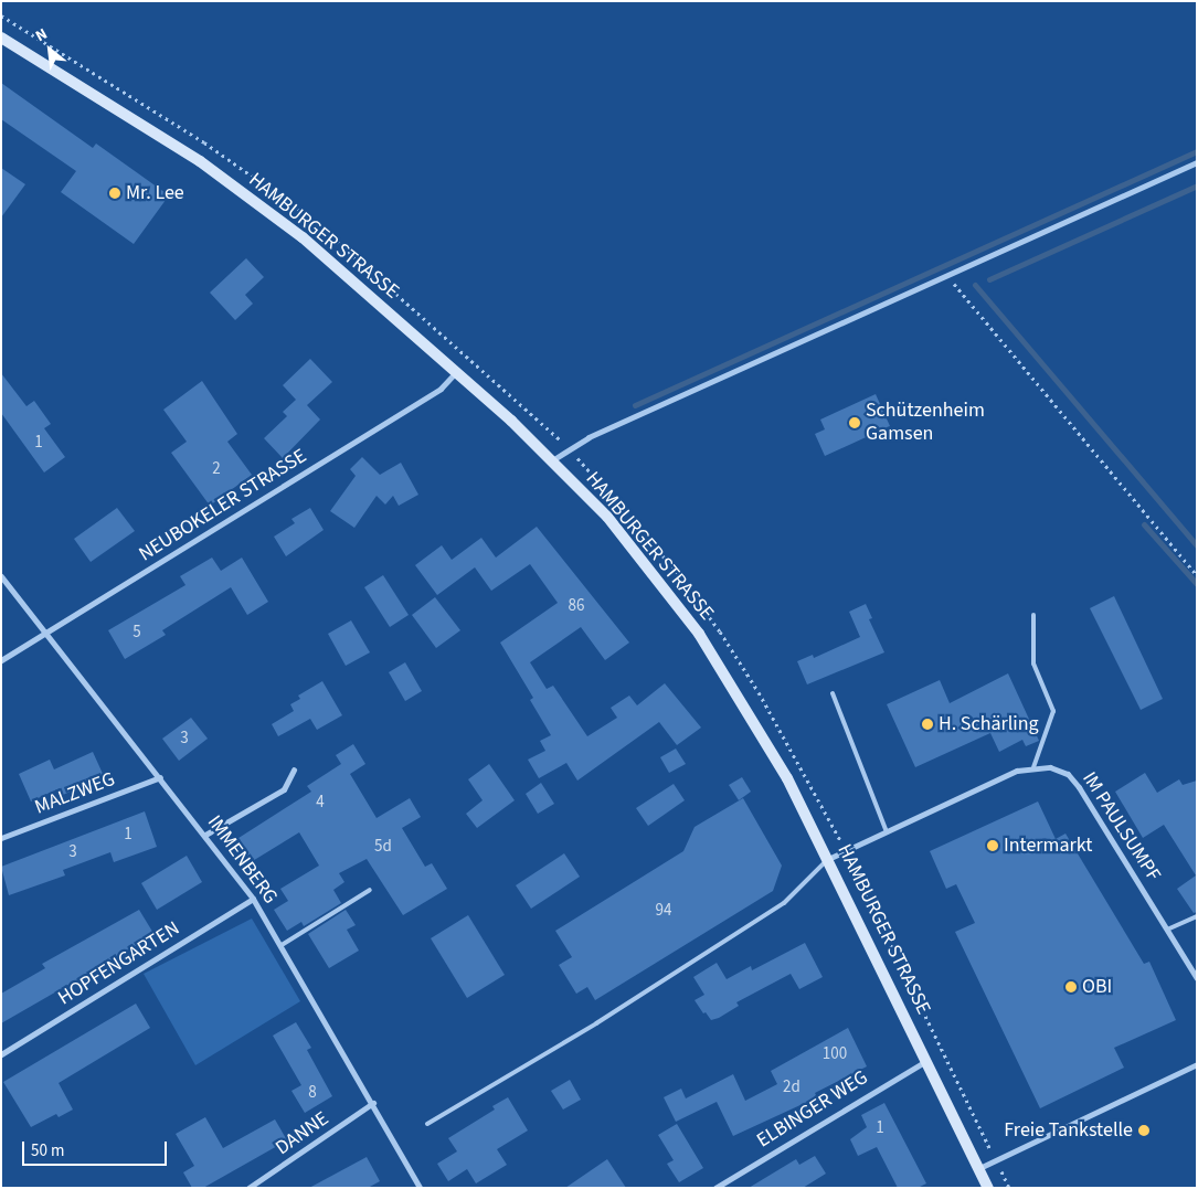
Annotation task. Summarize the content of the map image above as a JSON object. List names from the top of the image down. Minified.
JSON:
{"streets":{"street":["HAMBURGER STRASSE","NEUBOKELER STRASSE","MALZWEG","IM PAULSUMPF","IMMENBERG","HOPFENGARTEN","ELBINGER WEG","DANNE"]},"crossings":[["HAMBURGER STRASSE","NEUBOKELER STRASSE"],["HAMBURGER STRASSE","IM PAULSUMPF"],["HAMBURGER STRASSE","ELBINGER WEG"],["NEUBOKELER STRASSE","IMMENBERG"],["MALZWEG","IMMENBERG"],["IMMENBERG","HOPFENGARTEN"],["IMMENBERG","DANNE"]],"places":["Mr. Lee","Schützenheim Gamsen","H. Schärling","Intermarkt","OBI","Freie Tankstelle"],"house_numbers":["1","2","86","5","3","4","1","5d","3","94","100","2d","8","1"],"scale_bar":"50 m","north":"top left"}
